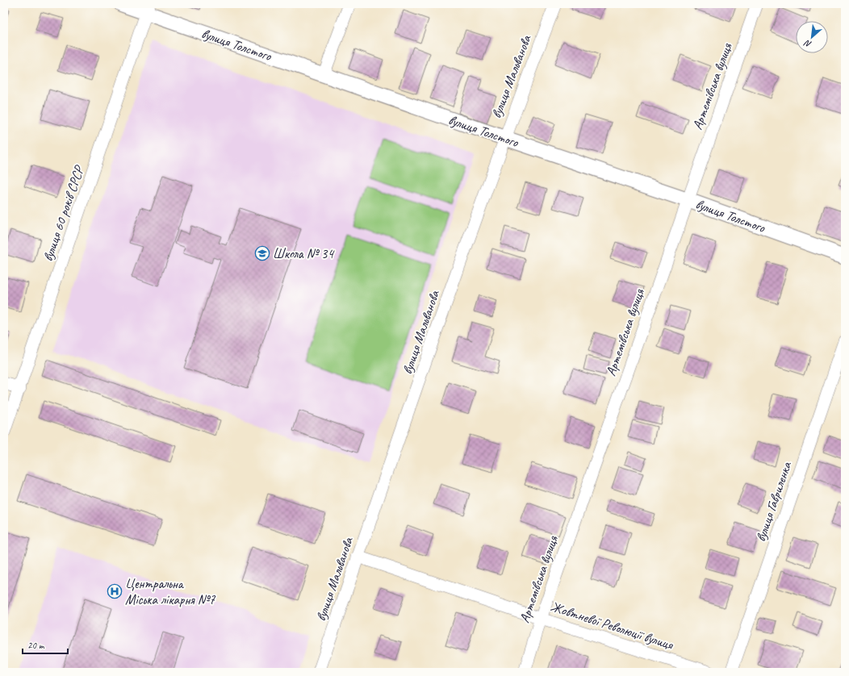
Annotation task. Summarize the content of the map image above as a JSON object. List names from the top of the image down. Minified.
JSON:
{"streets":{"street":["вулиця Толстого","вулиця Мальванова","Артемівська вулиця","вулиця 60 років СРСР","вулиця Гавриленка","Жовтневої Революції вулиця"]},"crossings":[["вулиця Толстого","вулиця Мальванова"],["вулиця Толстого","Артемівська вулиця"],["вулиця Толстого","вулиця 60 років СРСР"],["вулиця Мальванова","Жовтневої Революції вулиця"],["Артемівська вулиця","Жовтневої Революції вулиця"]],"places":{"school or university":["Школа № 34"],"hospital":["Центральна Міська лікарня №7"]},"scale_bar":"20 m","north":"bottom left"}
